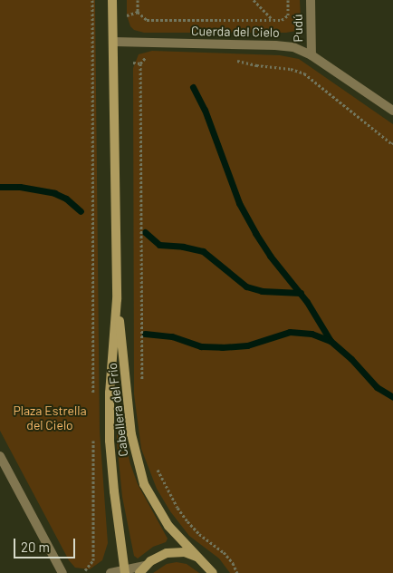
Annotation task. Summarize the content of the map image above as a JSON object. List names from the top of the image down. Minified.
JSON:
{"streets":{"street":["Pudú","Cuerda del Cielo","Cabellera del Frío"]},"crossings":[["Pudú","Cuerda del Cielo"],["Cuerda del Cielo","Cabellera del Frío"]],"parks":["Plaza Estrella del Cielo"],"scale_bar":"20 m"}
